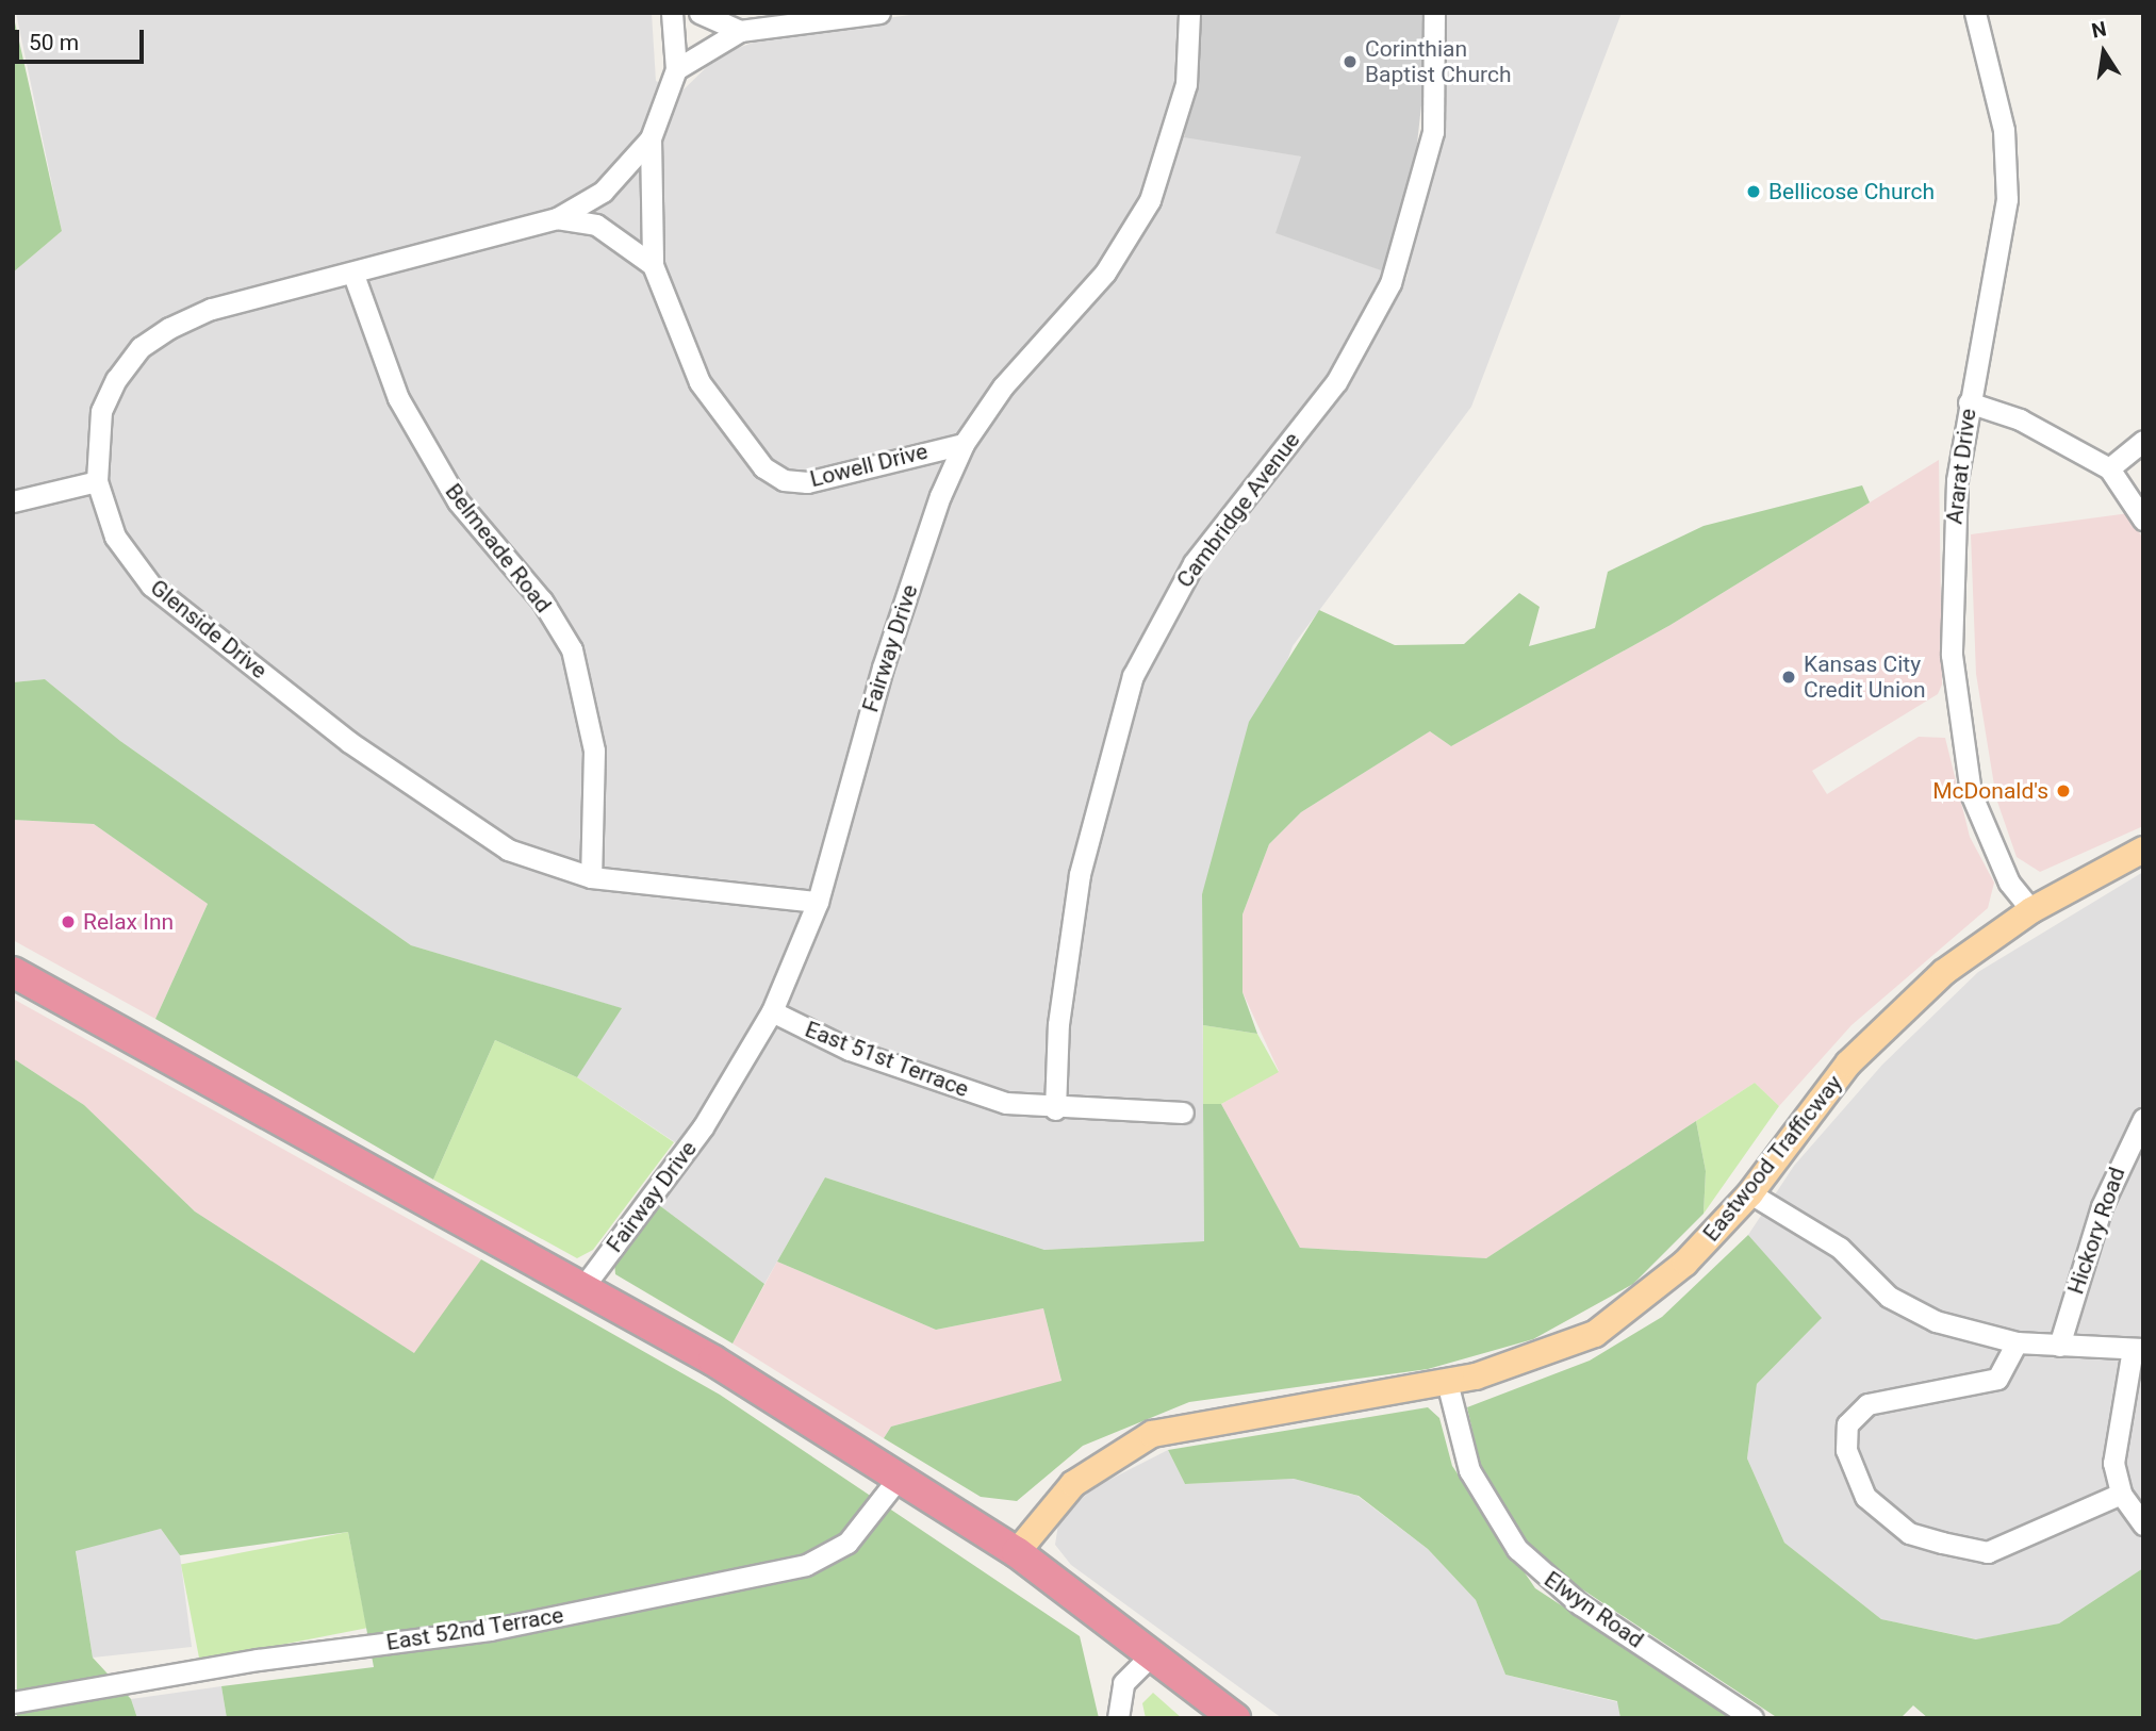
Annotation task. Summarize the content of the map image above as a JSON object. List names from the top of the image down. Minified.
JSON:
{"streets":{"main road":["Eastwood Trafficway"],"street":["Lowell Drive","Ararat Drive","Cambridge Avenue","Belmeade Road","Glenside Drive","Fairway Drive","East 51st Terrace","Hickory Road","Elwyn Road","East 52nd Terrace"]},"crossings":[["Lowell Drive","Glenside Drive"],["Lowell Drive","Fairway Drive"],["Ararat Drive","Eastwood Trafficway"],["Cambridge Avenue","East 51st Terrace"],["Belmeade Road","Glenside Drive"],["Glenside Drive","Fairway Drive"],["Fairway Drive","East 51st Terrace"],["Eastwood Trafficway","Elwyn Road"]],"places":["Corinthian Baptist Church","Bellicose Church","Kansas City Credit Union","McDonald's","Relax Inn"],"scale_bar":"50 m","north":"top"}
